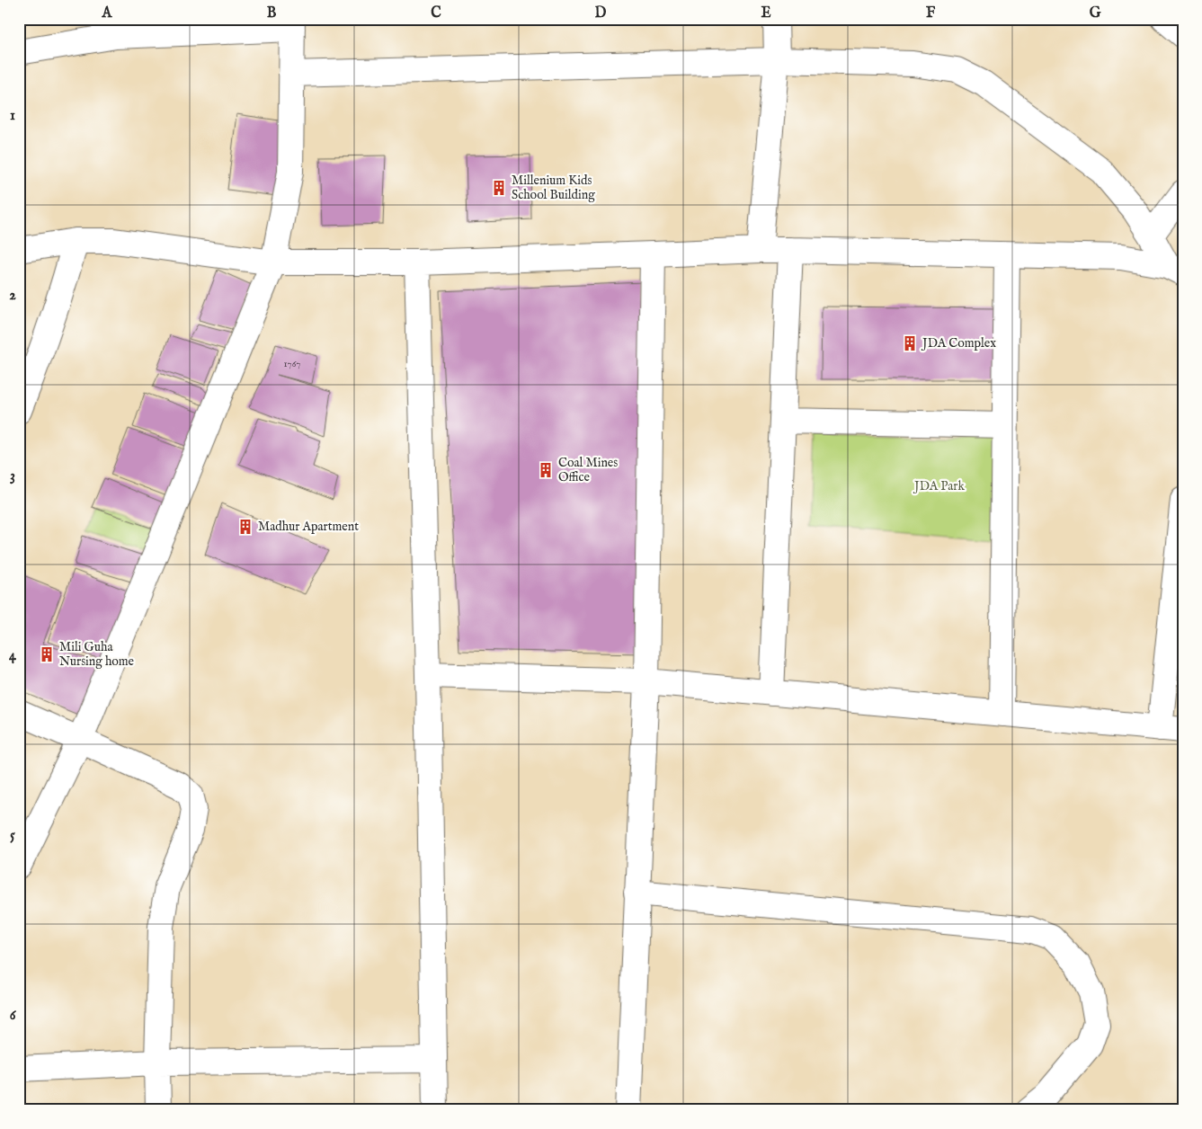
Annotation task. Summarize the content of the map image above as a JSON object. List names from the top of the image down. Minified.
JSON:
{"parks":["JDA Park"],"places":{"building":["Millenium Kids School Building","JDA Complex","Coal Mines Office","Madhur Apartment","Mili Guha Nursing home"]},"house_numbers":["1767"],"grid":{"columns":["A","B","C","D","E","F","G"],"rows":["1","2","3","4","5","6"]}}
